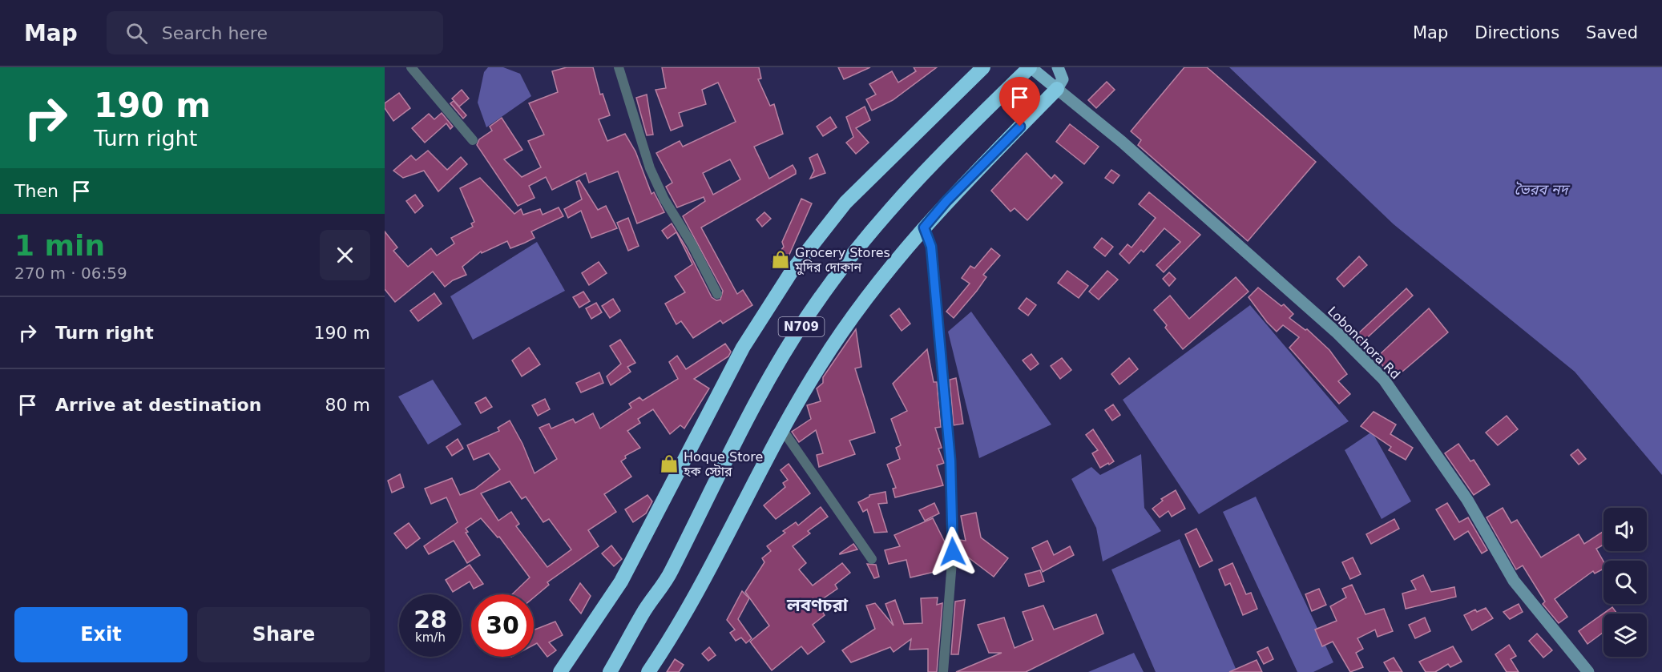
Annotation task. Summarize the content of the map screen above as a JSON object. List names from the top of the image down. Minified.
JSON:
{"streets":{"highway":["N709"],"street":["Lobonchora Rd"]},"districts":["লবণচরা"],"water":["ভৈরব নদ"],"places":{"shop":["Grocery Stores মুদির দোকান","Hoque Store হক স্টোর"]},"page":{"header":"Map","search":"Search here","nav":["Map","Directions","Saved"],"turn":["190 m","Turn right"],"then":"Then","heading":["1 min","270 m · 06:59"],"list":[{"name":"Turn right","value":"190 m"},{"name":"Arrive at destination","value":"80 m"}],"speed":"28 km/h","limit":"30","buttons":["Exit","Share"]}}
